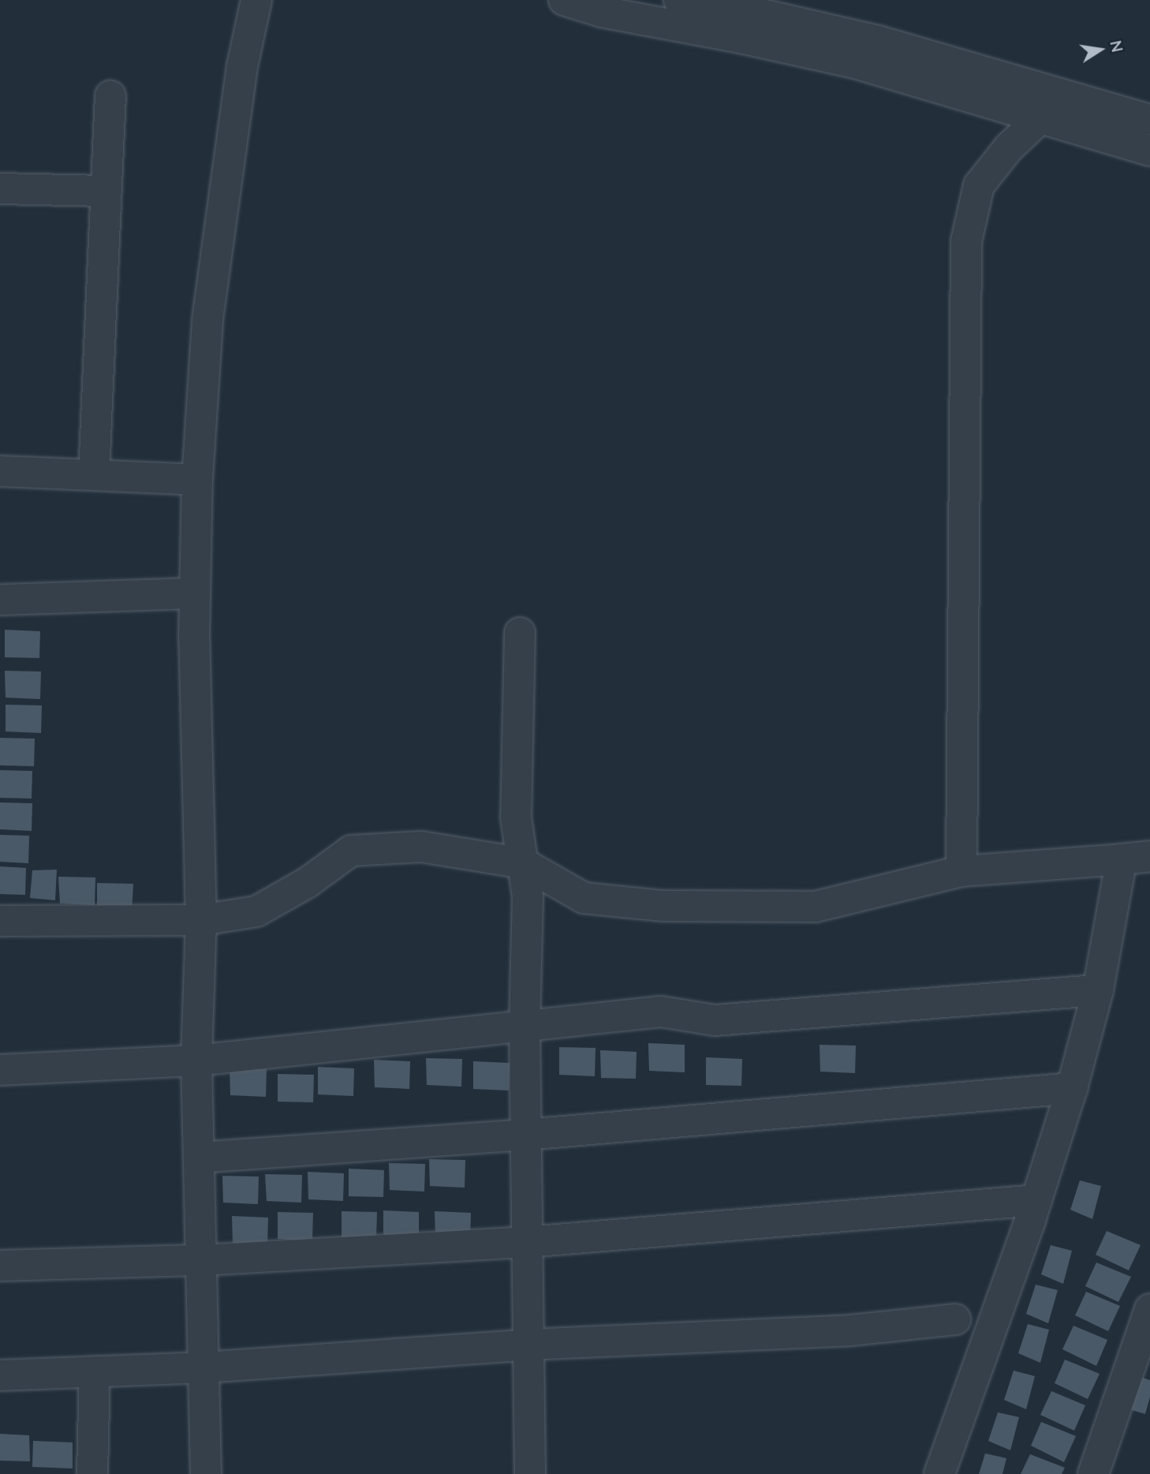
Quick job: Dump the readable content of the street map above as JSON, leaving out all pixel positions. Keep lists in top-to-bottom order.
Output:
{
  "north": "right"
}
